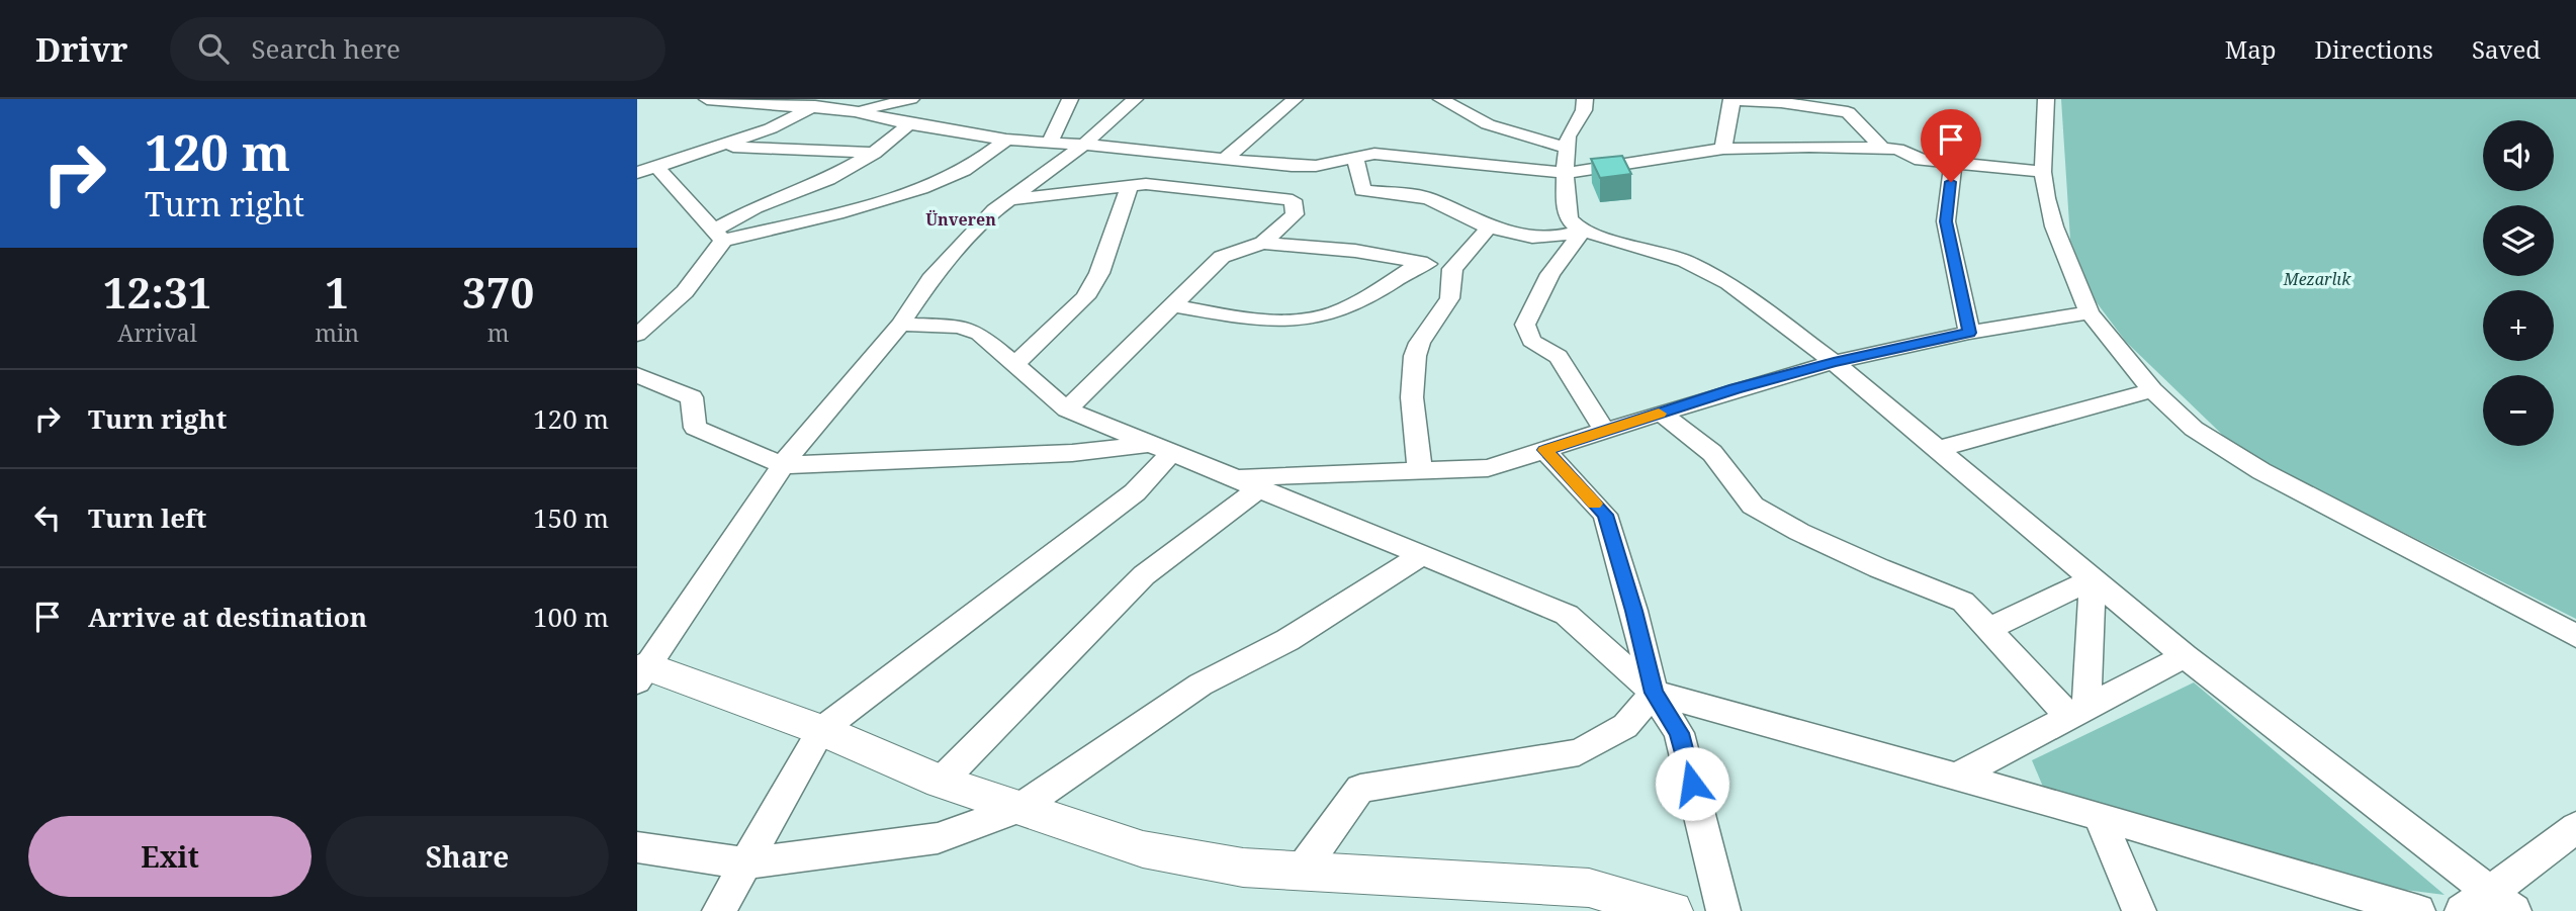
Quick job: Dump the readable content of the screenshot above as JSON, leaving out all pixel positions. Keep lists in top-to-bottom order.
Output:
{
  "districts": ["Ünveren"],
  "parks": ["Mezarlık"],
  "page": {
    "header": "Drivr",
    "search": "Search here",
    "nav": ["Map", "Directions", "Saved"],
    "turn": ["120 m", "Turn right"],
    "map_buttons": ["+", "−"],
    "eta": [
      "12:31",
      "Arrival",
      "1",
      "min",
      "370",
      "m"
    ],
    "list": [
      {
        "name": "Turn right",
        "value": "120 m"
      },
      {
        "name": "Turn left",
        "value": "150 m"
      },
      {
        "name": "Arrive at destination",
        "value": "100 m"
      }
    ],
    "buttons": ["Exit", "Share"]
  }
}
